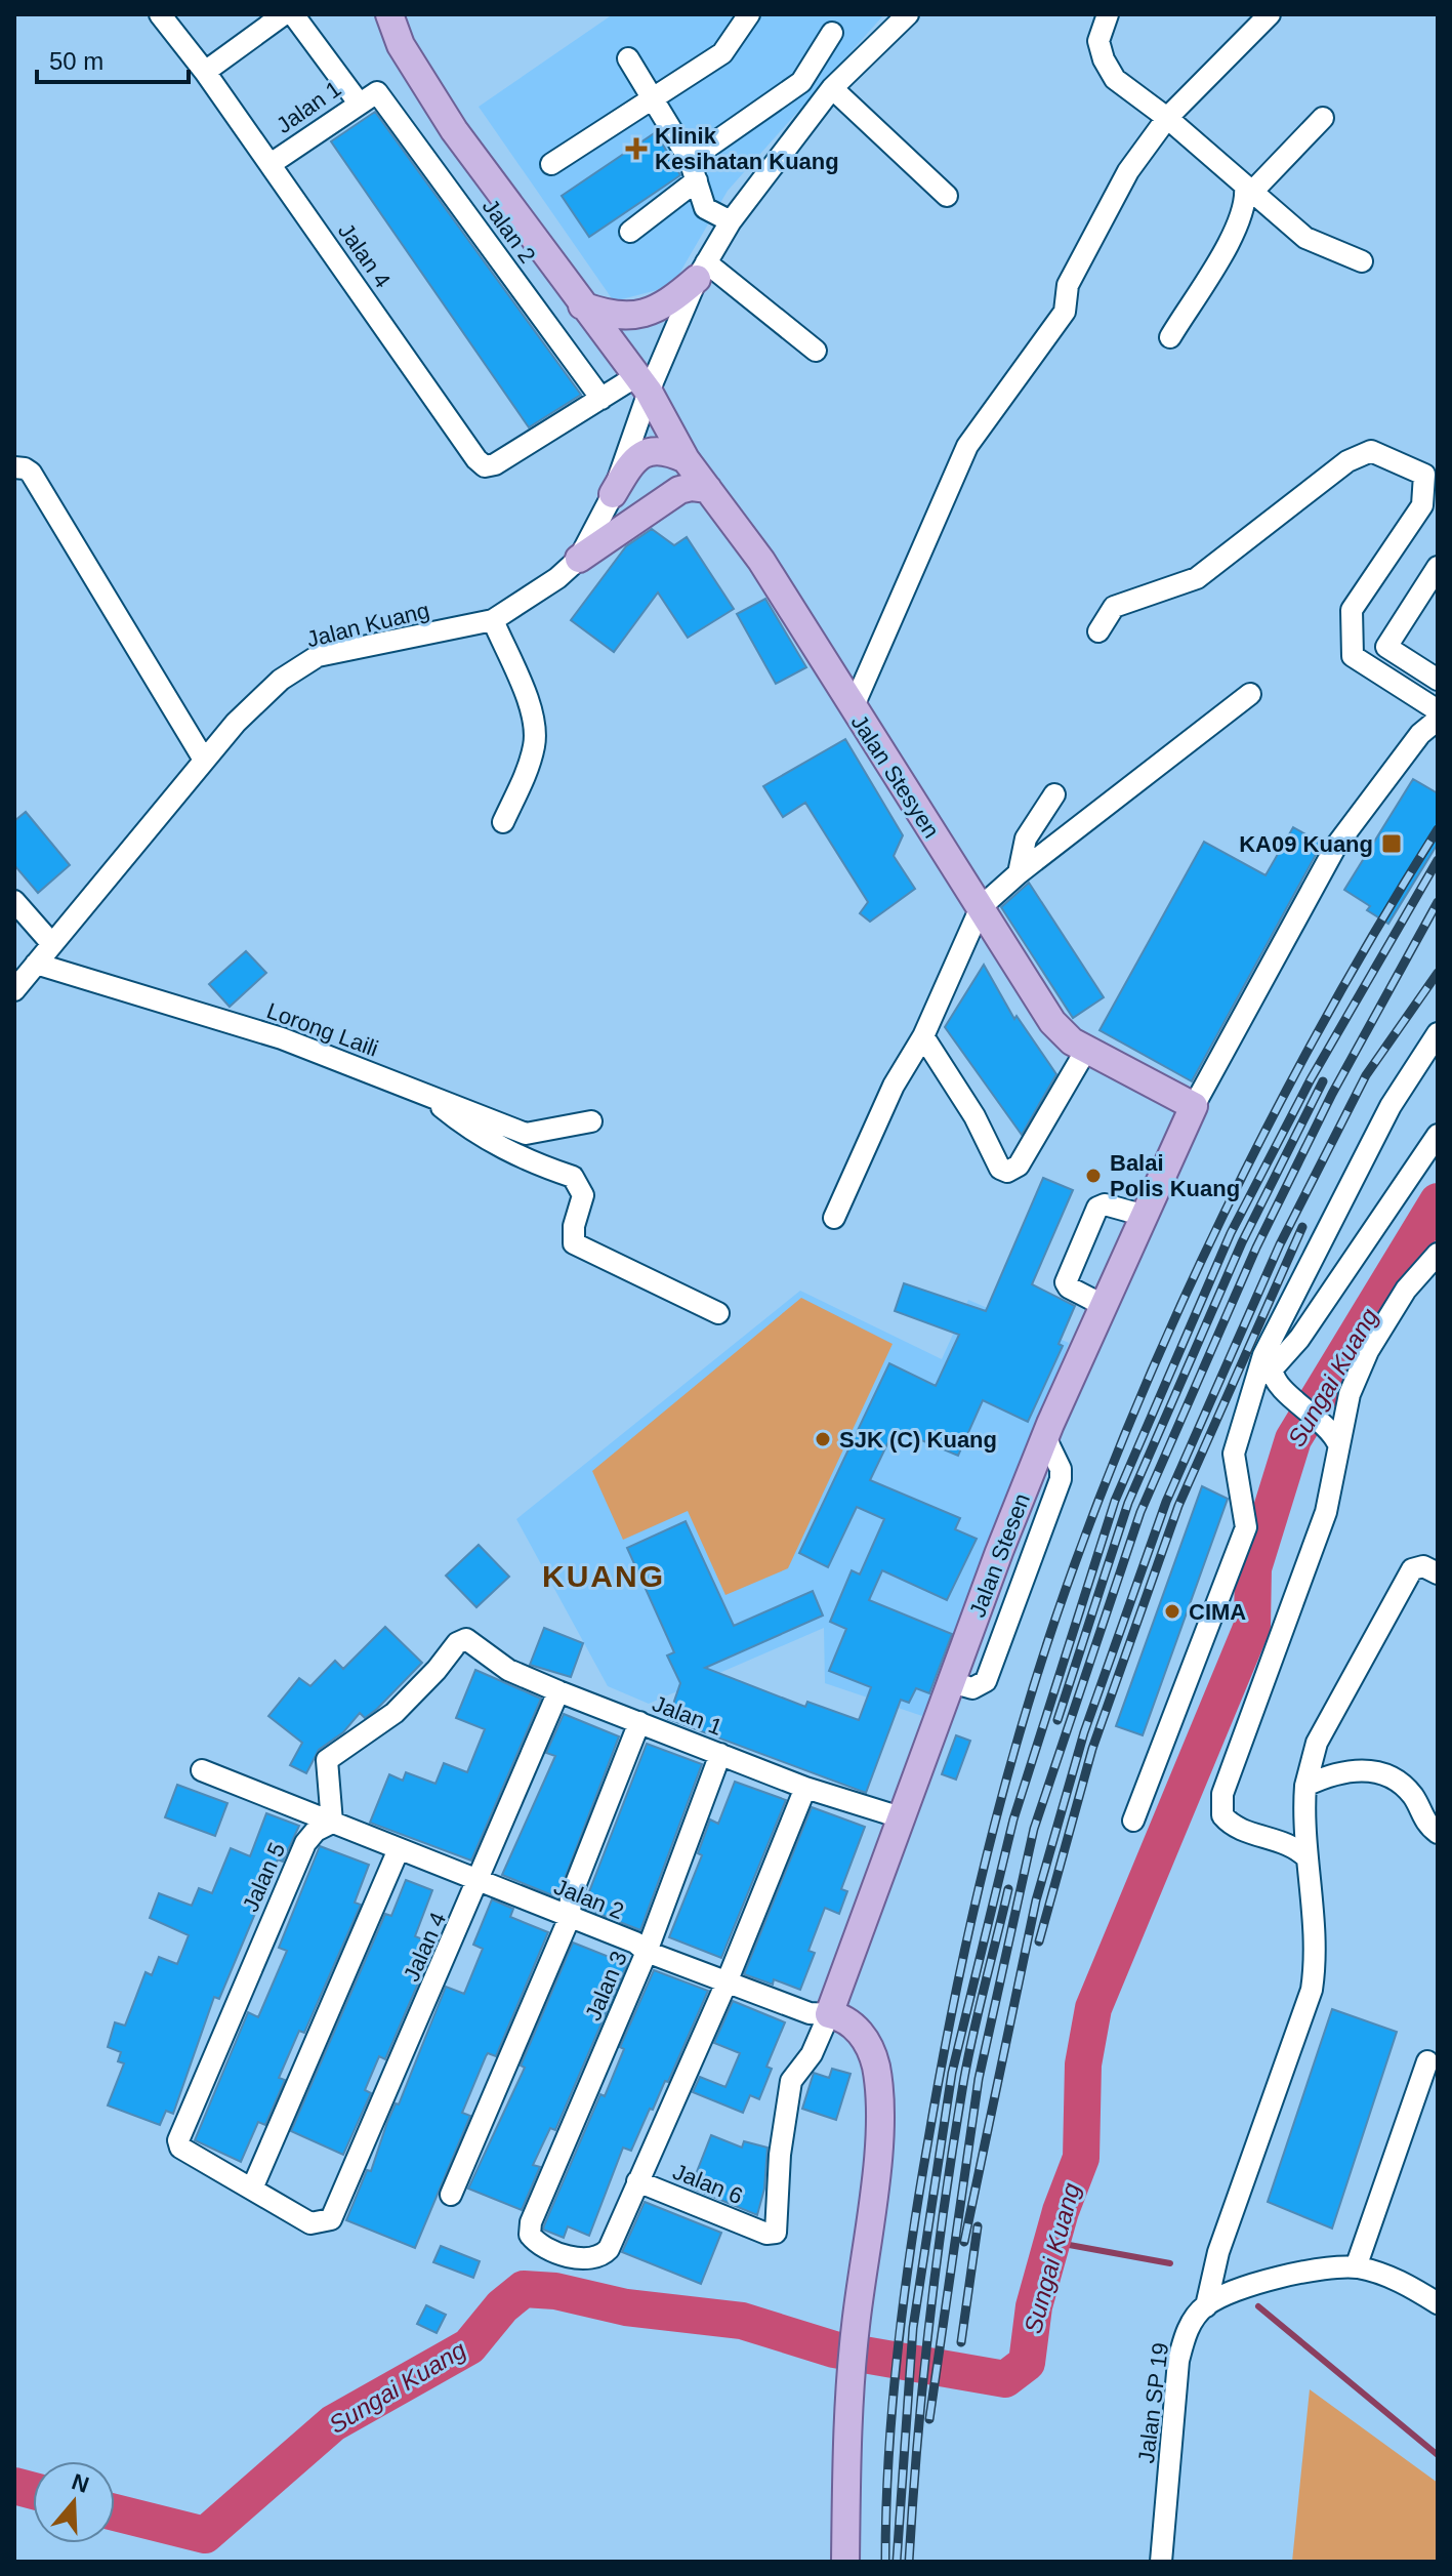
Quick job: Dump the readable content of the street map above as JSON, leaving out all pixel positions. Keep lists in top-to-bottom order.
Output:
{
  "streets": {
    "main road": ["Jalan Stesyen", "Jalan Stesen"],
    "street": [
      "Jalan 1",
      "Jalan 2",
      "Jalan 4",
      "Jalan Kuang",
      "Lorong Laili",
      "Jalan 5",
      "Jalan 3",
      "Jalan 6",
      "Jalan SP 19"
    ]
  },
  "crossings": [
    ["Jalan 1", "Jalan 2"],
    ["Jalan 1", "Jalan 4"],
    ["Jalan 1", "Jalan Stesen"],
    ["Jalan 1", "Jalan 5"],
    ["Jalan 1", "Jalan 3"],
    ["Jalan 2", "Jalan 4"],
    ["Jalan 2", "Jalan Stesen"],
    ["Jalan 2", "Jalan 5"],
    ["Jalan 2", "Jalan 3"],
    ["Jalan 2", "Jalan 6"],
    ["Jalan 4", "Jalan 5"],
    ["Jalan Kuang", "Jalan Stesyen"],
    ["Jalan Kuang", "Lorong Laili"],
    ["Jalan Stesyen", "Jalan Stesen"],
    ["Jalan Stesen", "Jalan 6"],
    ["Jalan 3", "Jalan 6"]
  ],
  "districts": ["KUANG"],
  "water": ["Sungai Kuang"],
  "places": {
    "health": ["Klinik Kesihatan Kuang"],
    "transit": ["KA09 Kuang"],
    "other": ["Balai Polis Kuang", "SJK (C) Kuang", "CIMA"]
  },
  "scale_bar": "50 m",
  "north": "top"
}
